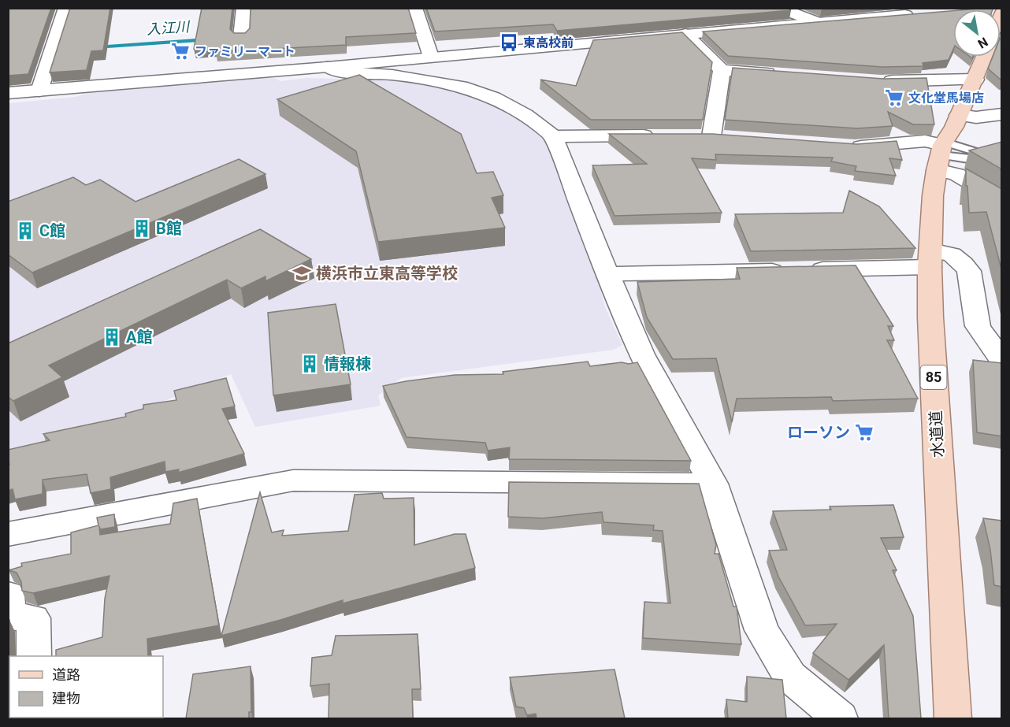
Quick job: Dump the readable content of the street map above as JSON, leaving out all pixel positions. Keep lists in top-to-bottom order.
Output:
{
  "streets": {
    "main road": ["85", "水道道"]
  },
  "water": ["入江川"],
  "places": {
    "bus stop": ["東高校前"],
    "supermarket": ["ファミリーマート", "文化堂馬場店", "ローソン"],
    "building": [
      "B館",
      "C館",
      "A館",
      "情報棟"
    ],
    "school or university": ["横浜市立東高等学校"]
  },
  "legend": ["道路", "建物"],
  "north": "bottom right"
}
